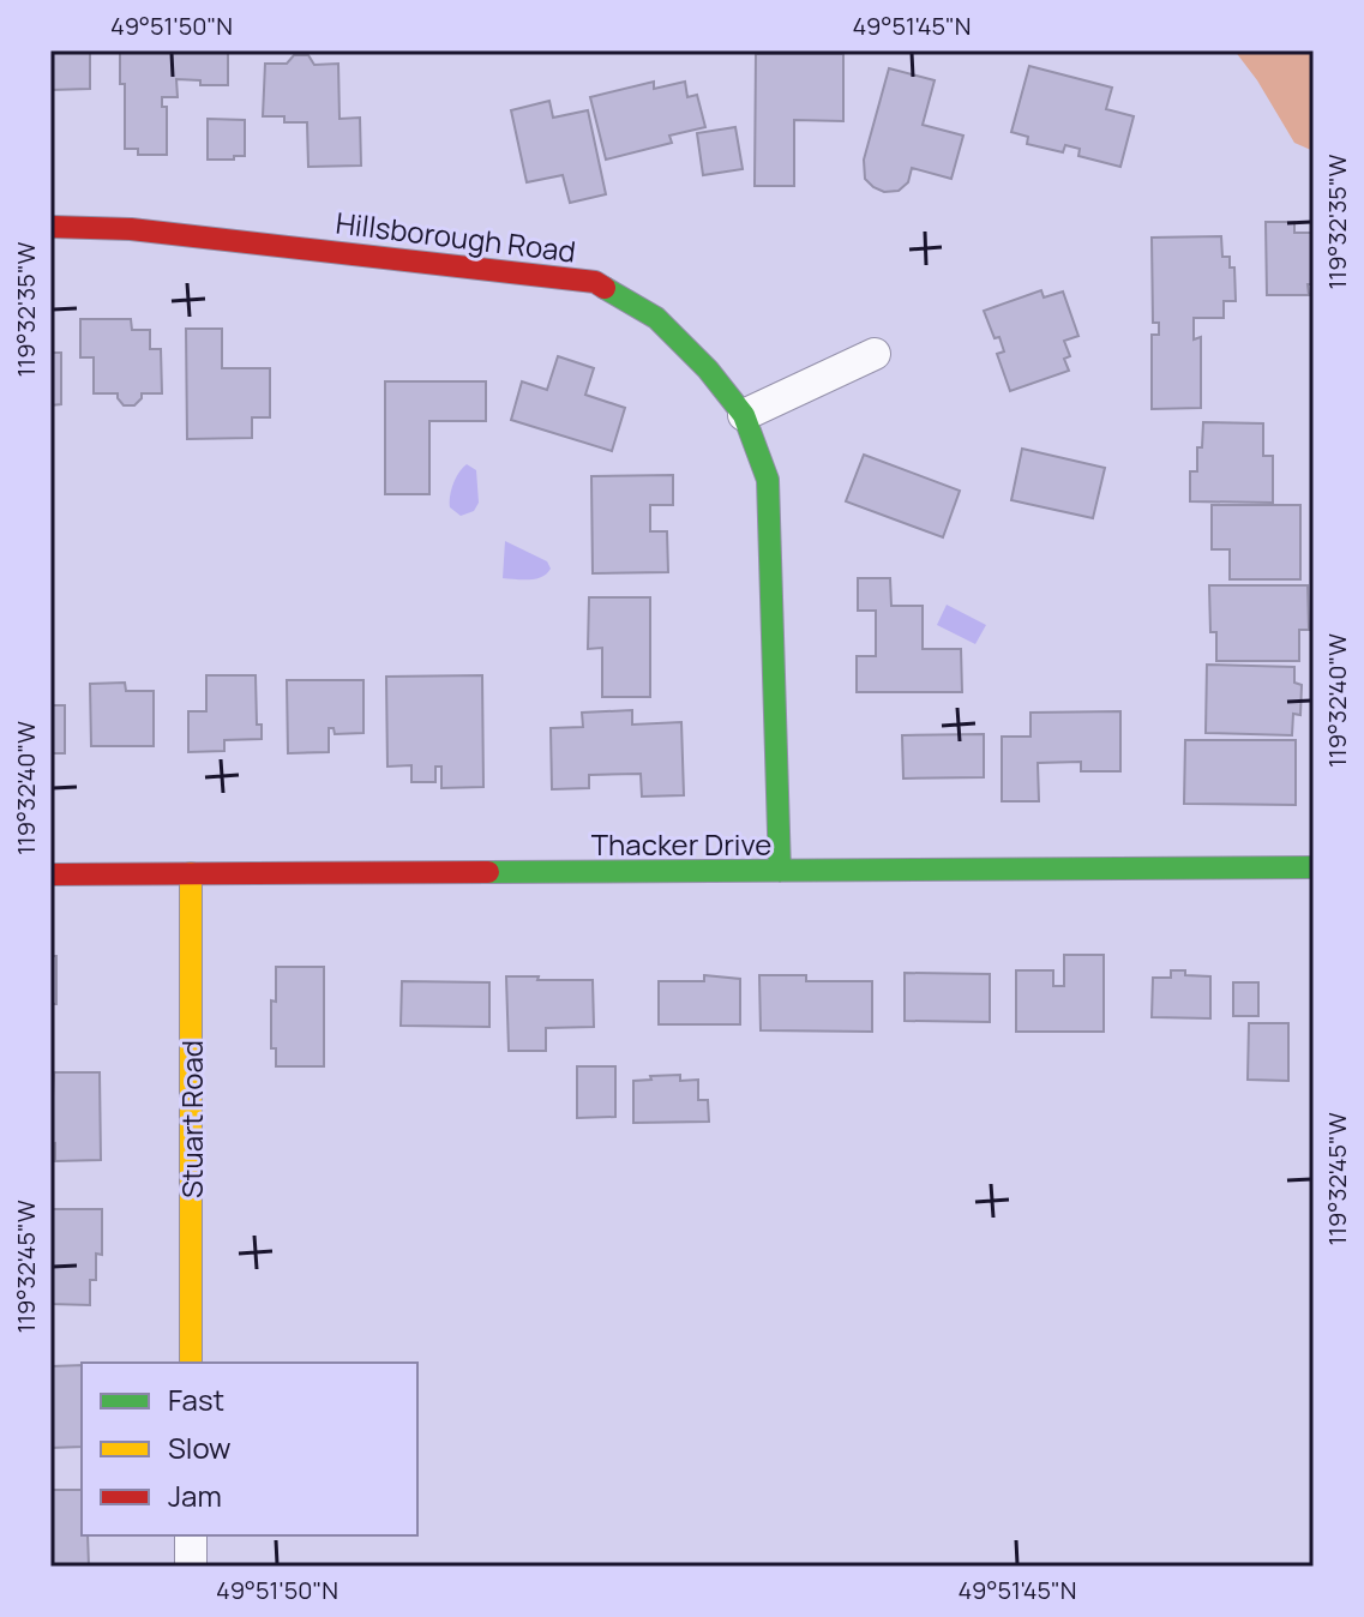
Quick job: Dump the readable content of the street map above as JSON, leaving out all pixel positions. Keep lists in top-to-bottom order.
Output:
{
  "streets": {
    "street": ["Hillsborough Road", "Thacker Drive", "Stuart Road"]
  },
  "crossings": [
    ["Hillsborough Road", "Thacker Drive"],
    ["Thacker Drive", "Stuart Road"]
  ],
  "legend": ["Fast", "Slow", "Jam"],
  "coordinates": [
    "49°51'50\"N",
    "49°51'45\"N",
    "119°32'35\"W",
    "119°32'40\"W",
    "119°32'45\"W"
  ]
}
